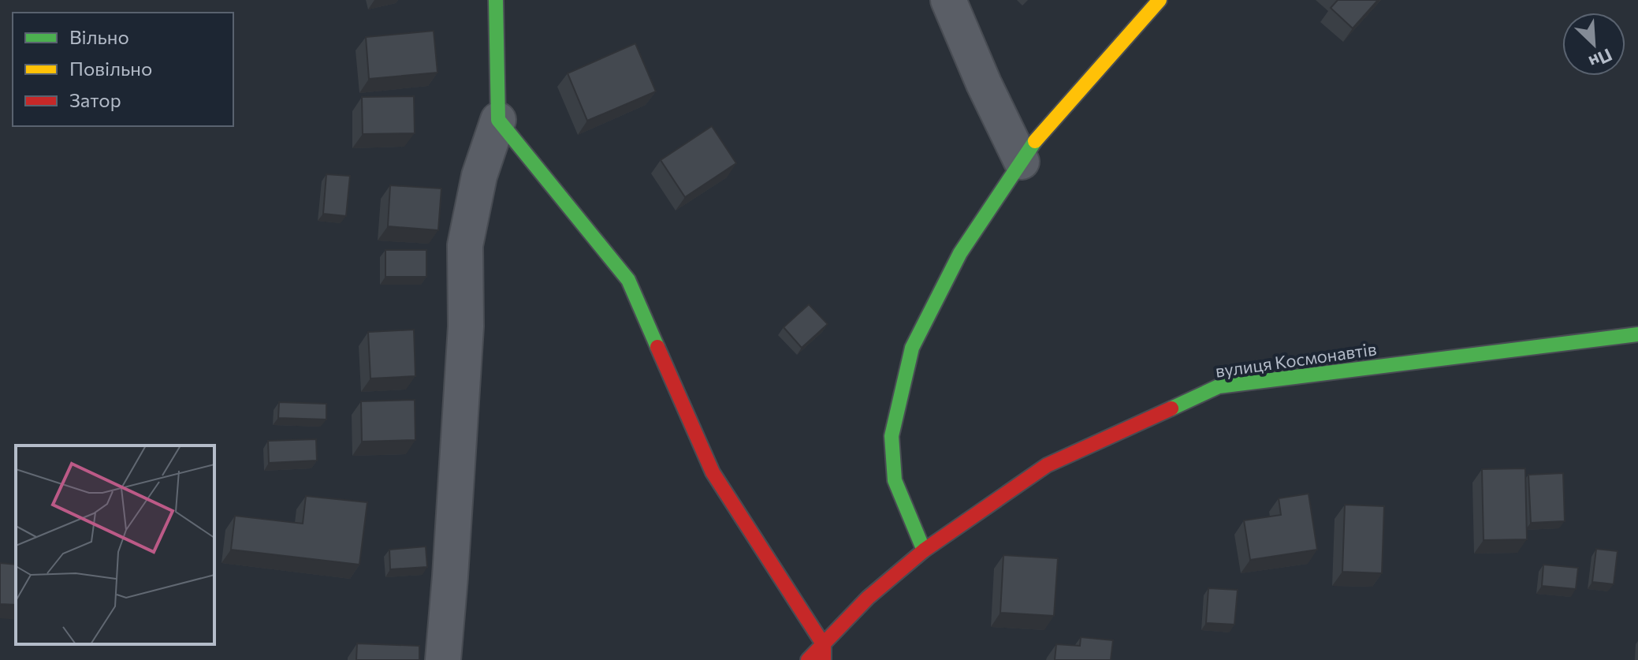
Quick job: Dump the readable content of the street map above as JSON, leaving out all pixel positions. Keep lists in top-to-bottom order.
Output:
{
  "streets": {
    "street": ["вулиця Космонавтів"]
  },
  "legend": ["Вільно", "Повільно", "Затор"],
  "north": "bottom right"
}
